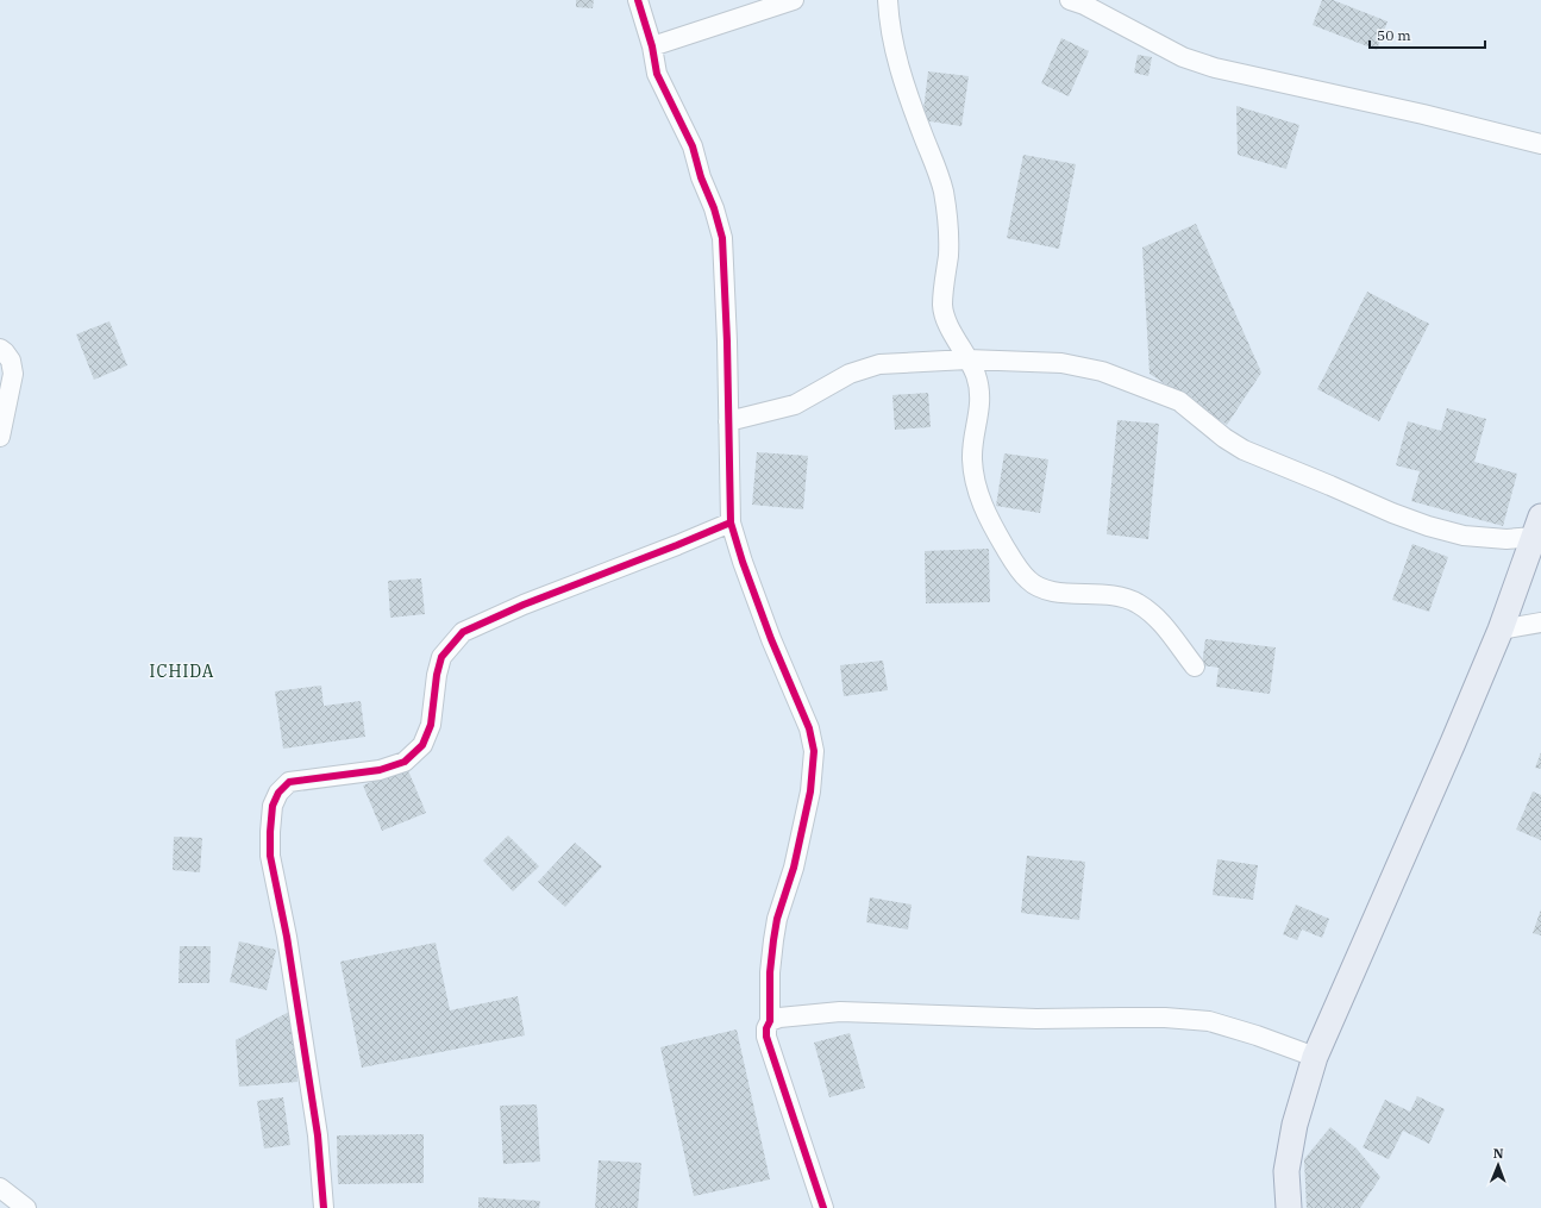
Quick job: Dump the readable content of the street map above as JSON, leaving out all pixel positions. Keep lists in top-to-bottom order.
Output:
{
  "districts": ["ICHIDA"],
  "scale_bar": "50 m",
  "north": "top"
}
